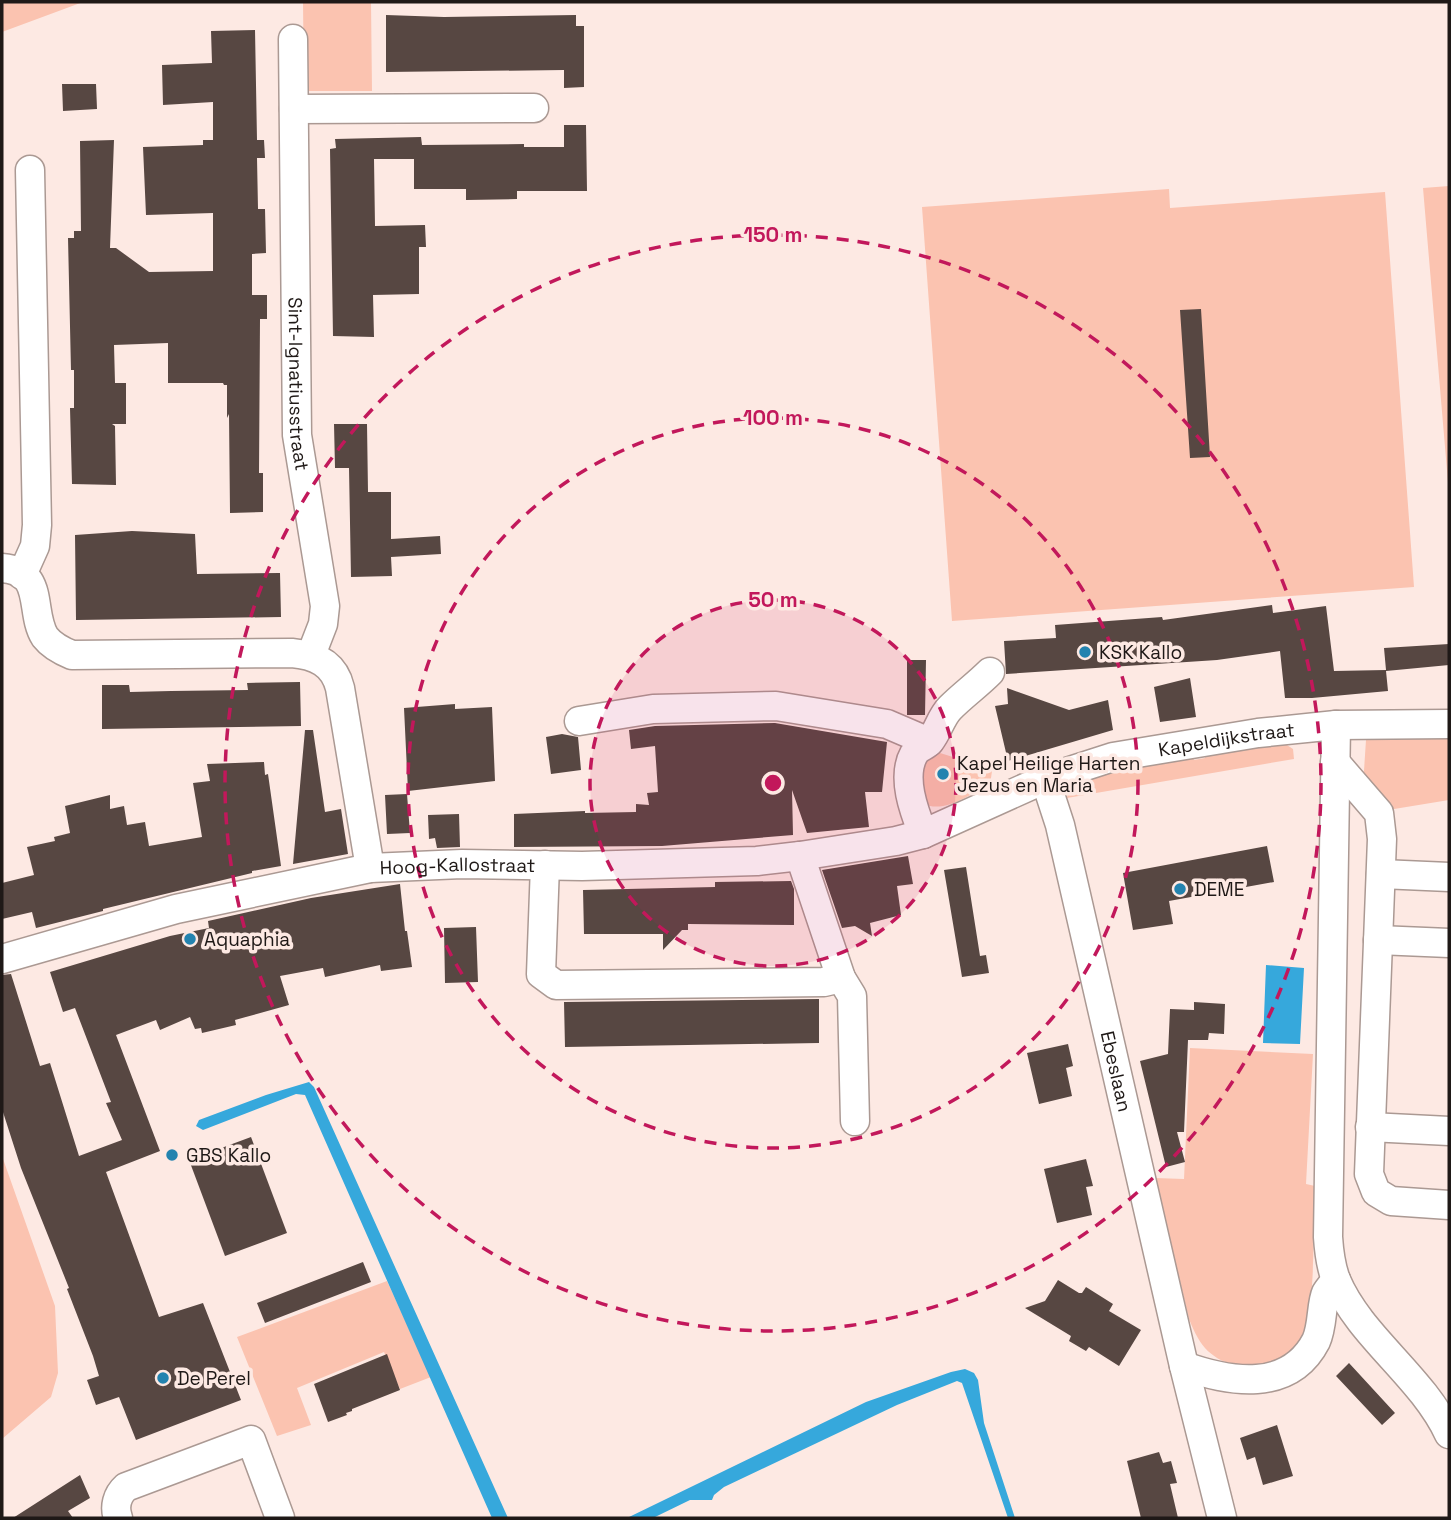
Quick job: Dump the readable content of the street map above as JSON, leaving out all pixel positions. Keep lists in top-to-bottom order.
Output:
{
  "streets": {
    "street": [
      "Sint-Ignatiusstraat",
      "Kapeldijkstraat",
      "Hoog-Kallostraat",
      "Ebeslaan"
    ]
  },
  "crossings": [
    ["Kapeldijkstraat", "Hoog-Kallostraat"],
    ["Kapeldijkstraat", "Ebeslaan"]
  ],
  "places": [
    "KSK Kallo",
    "Kapel Heilige Harten Jezus en Maria",
    "DEME",
    "Aquaphia",
    "GBS Kallo",
    "De Perel"
  ],
  "rings": ["150 m", "100 m", "50 m"]
}
